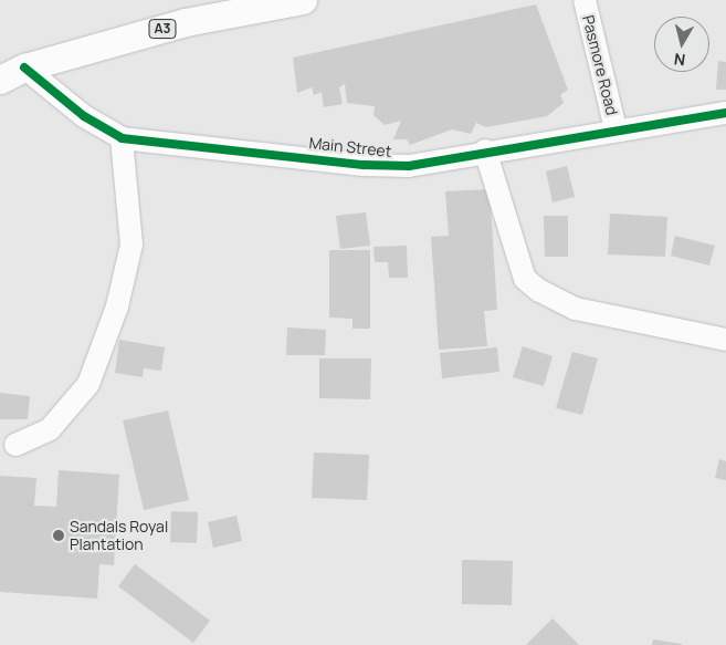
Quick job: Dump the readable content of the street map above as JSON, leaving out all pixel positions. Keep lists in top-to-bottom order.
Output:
{
  "streets": {
    "main road": ["A3"],
    "street": ["Pasmore Road", "Main Street"]
  },
  "crossings": [
    ["A3", "Main Street"],
    ["Pasmore Road", "Main Street"]
  ],
  "places": ["Sandals Royal Plantation"],
  "north": "bottom"
}
